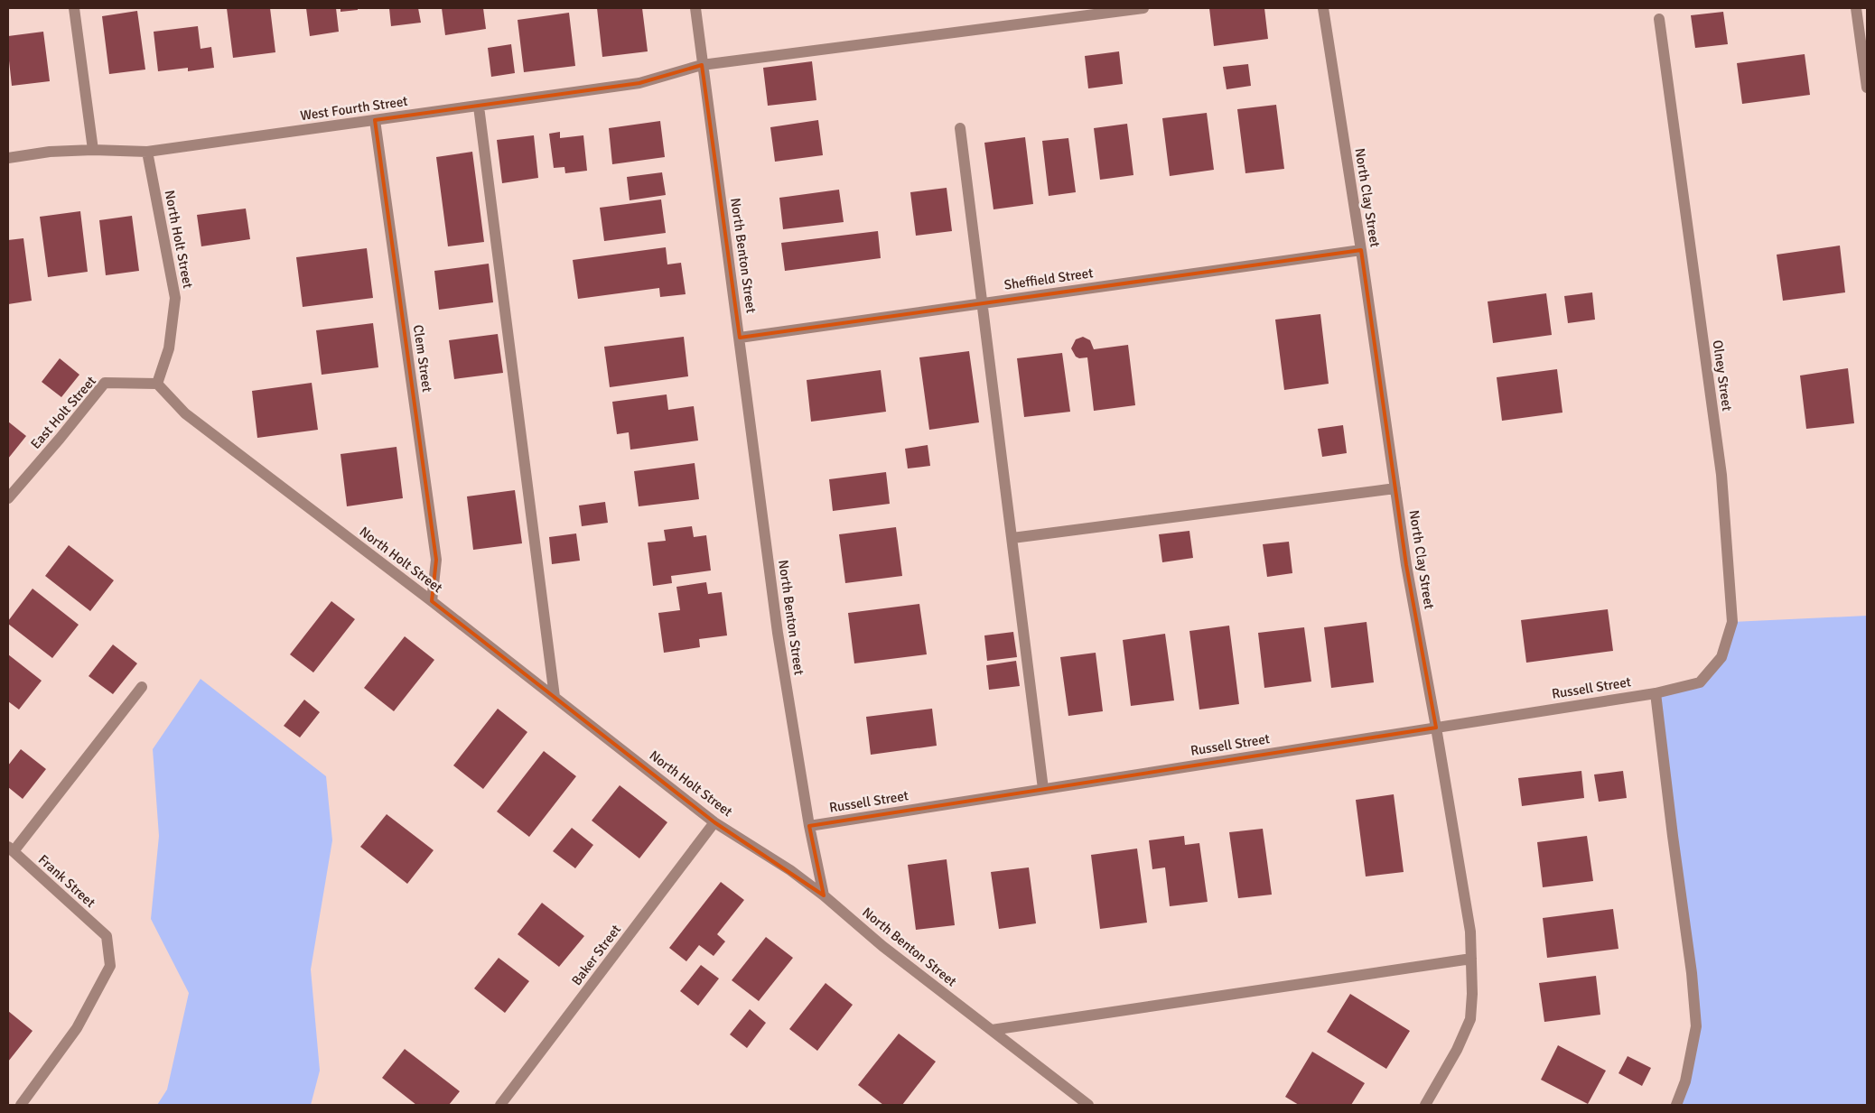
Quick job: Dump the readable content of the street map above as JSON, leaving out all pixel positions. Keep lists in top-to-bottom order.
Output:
{
  "streets": {
    "street": [
      "West Fourth Street",
      "North Clay Street",
      "North Holt Street",
      "North Benton Street",
      "Sheffield Street",
      "Clem Street",
      "Olney Street",
      "East Holt Street",
      "Russell Street",
      "Frank Street",
      "Baker Street"
    ]
  },
  "crossings": [
    ["West Fourth Street", "North Holt Street"],
    ["West Fourth Street", "North Benton Street"],
    ["West Fourth Street", "Clem Street"],
    ["North Clay Street", "Sheffield Street"],
    ["North Clay Street", "Russell Street"],
    ["North Holt Street", "North Benton Street"],
    ["North Holt Street", "Clem Street"],
    ["North Holt Street", "East Holt Street"],
    ["North Holt Street", "Baker Street"],
    ["North Benton Street", "Sheffield Street"],
    ["North Benton Street", "Russell Street"],
    ["Olney Street", "Russell Street"]
  ]
}
